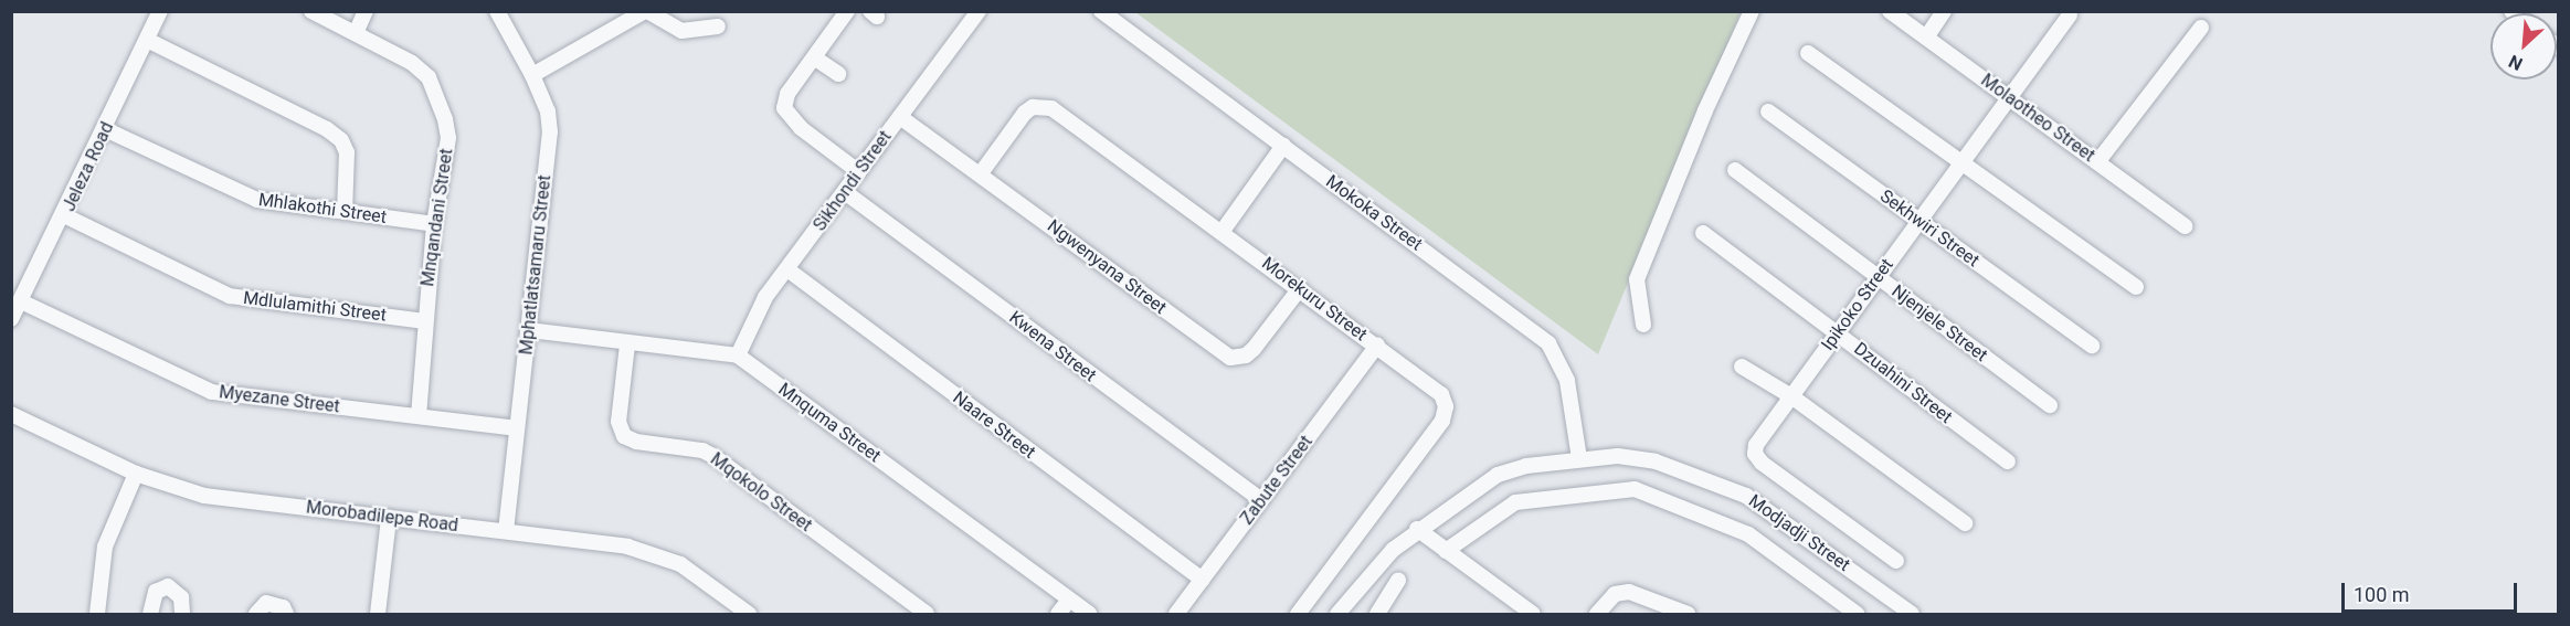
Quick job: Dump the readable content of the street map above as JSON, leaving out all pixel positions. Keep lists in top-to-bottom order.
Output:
{
  "streets": {
    "street": [
      "Molaotheo Street",
      "Jeleza Road",
      "Sikhondi Street",
      "Mhlakothi Street",
      "Mokoka Street",
      "Mnqandani Street",
      "Sekhwiri Street",
      "Mphatlatsamaru Street",
      "Ngwenyana Street",
      "Morekuru Street",
      "Ipikoko Street",
      "Mdlulamithi Street",
      "Njenjele Street",
      "Kwena Street",
      "Dzuahini Street",
      "Myezane Street",
      "Mnquma Street",
      "Naare Street",
      "Zabute Street",
      "Mqokolo Street",
      "Morobadilepe Road",
      "Modjadji Street"
    ]
  },
  "crossings": [
    ["Molaotheo Street", "Ipikoko Street"],
    ["Jeleza Road", "Mhlakothi Street"],
    ["Jeleza Road", "Mdlulamithi Street"],
    ["Jeleza Road", "Myezane Street"],
    ["Sikhondi Street", "Ngwenyana Street"],
    ["Sikhondi Street", "Kwena Street"],
    ["Sikhondi Street", "Mnquma Street"],
    ["Sikhondi Street", "Naare Street"],
    ["Mhlakothi Street", "Mnqandani Street"],
    ["Mokoka Street", "Modjadji Street"],
    ["Mnqandani Street", "Mdlulamithi Street"],
    ["Mnqandani Street", "Myezane Street"],
    ["Sekhwiri Street", "Ipikoko Street"],
    ["Mphatlatsamaru Street", "Myezane Street"],
    ["Mphatlatsamaru Street", "Morobadilepe Road"],
    ["Ngwenyana Street", "Morekuru Street"],
    ["Morekuru Street", "Zabute Street"],
    ["Ipikoko Street", "Njenjele Street"],
    ["Ipikoko Street", "Dzuahini Street"],
    ["Kwena Street", "Zabute Street"],
    ["Naare Street", "Zabute Street"]
  ],
  "scale_bar": "100 m",
  "north": "bottom left"
}
